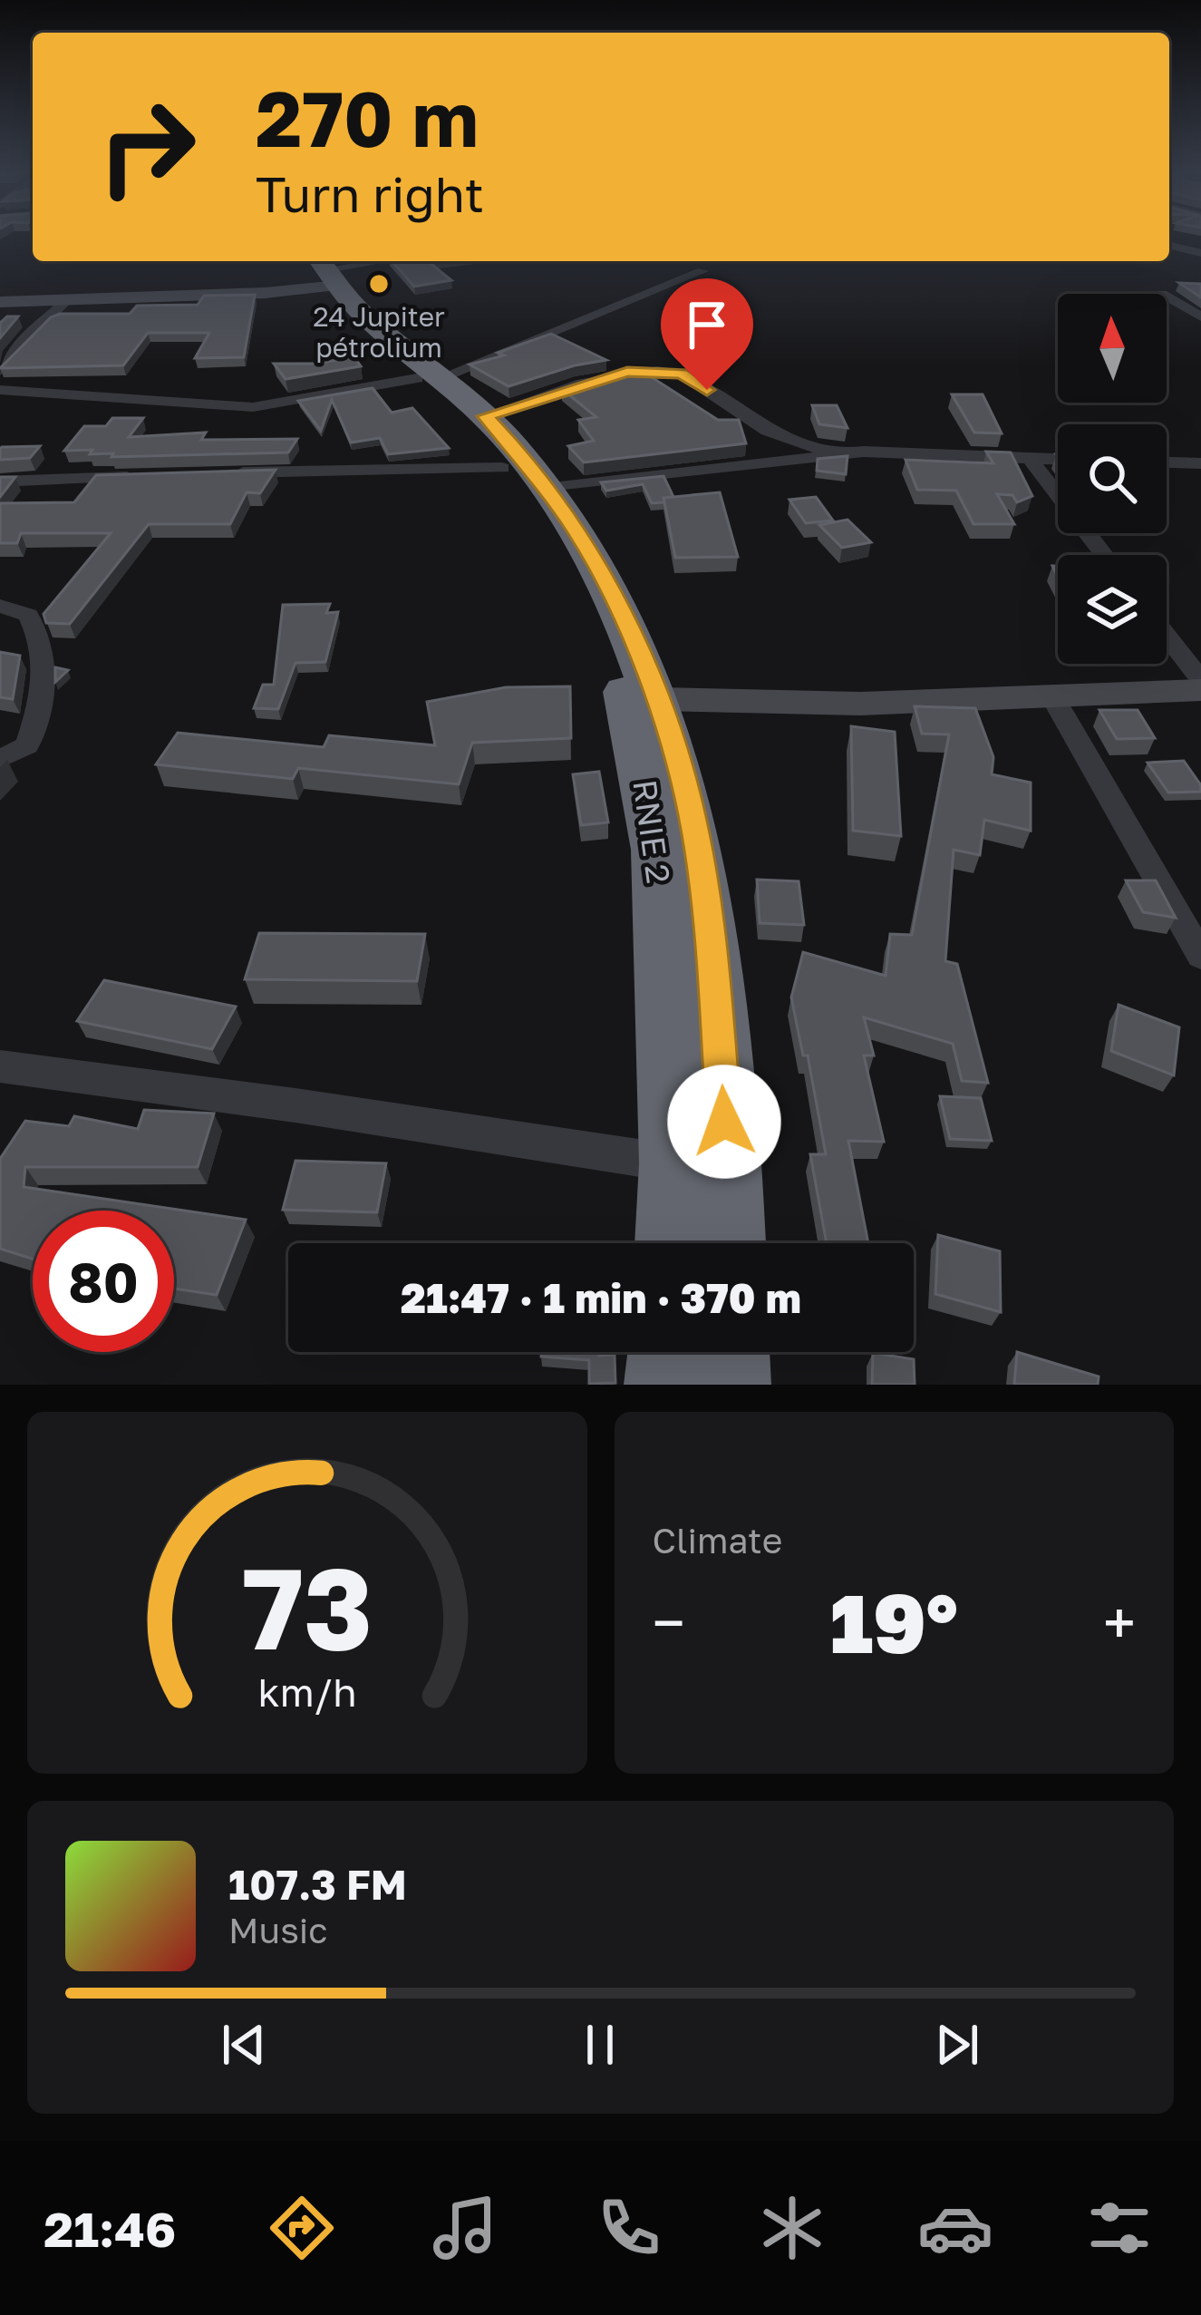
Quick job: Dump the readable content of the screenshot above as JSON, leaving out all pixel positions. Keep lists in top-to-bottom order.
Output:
{
  "streets": {
    "highway": ["RNIE 2"]
  },
  "places": ["24 Jupiter pétrolium"],
  "north": "top",
  "page": {
    "turn": ["270 m", "Turn right"],
    "limit": "80",
    "trip": "21:47 · 1 min · 370 m",
    "tile": "Climate",
    "heat": ["−", "19°", "+"],
    "song": ["107.3 FM", "Music"],
    "tabs": "21:46",
    "gauge": ["73", "km/h"]
  }
}
